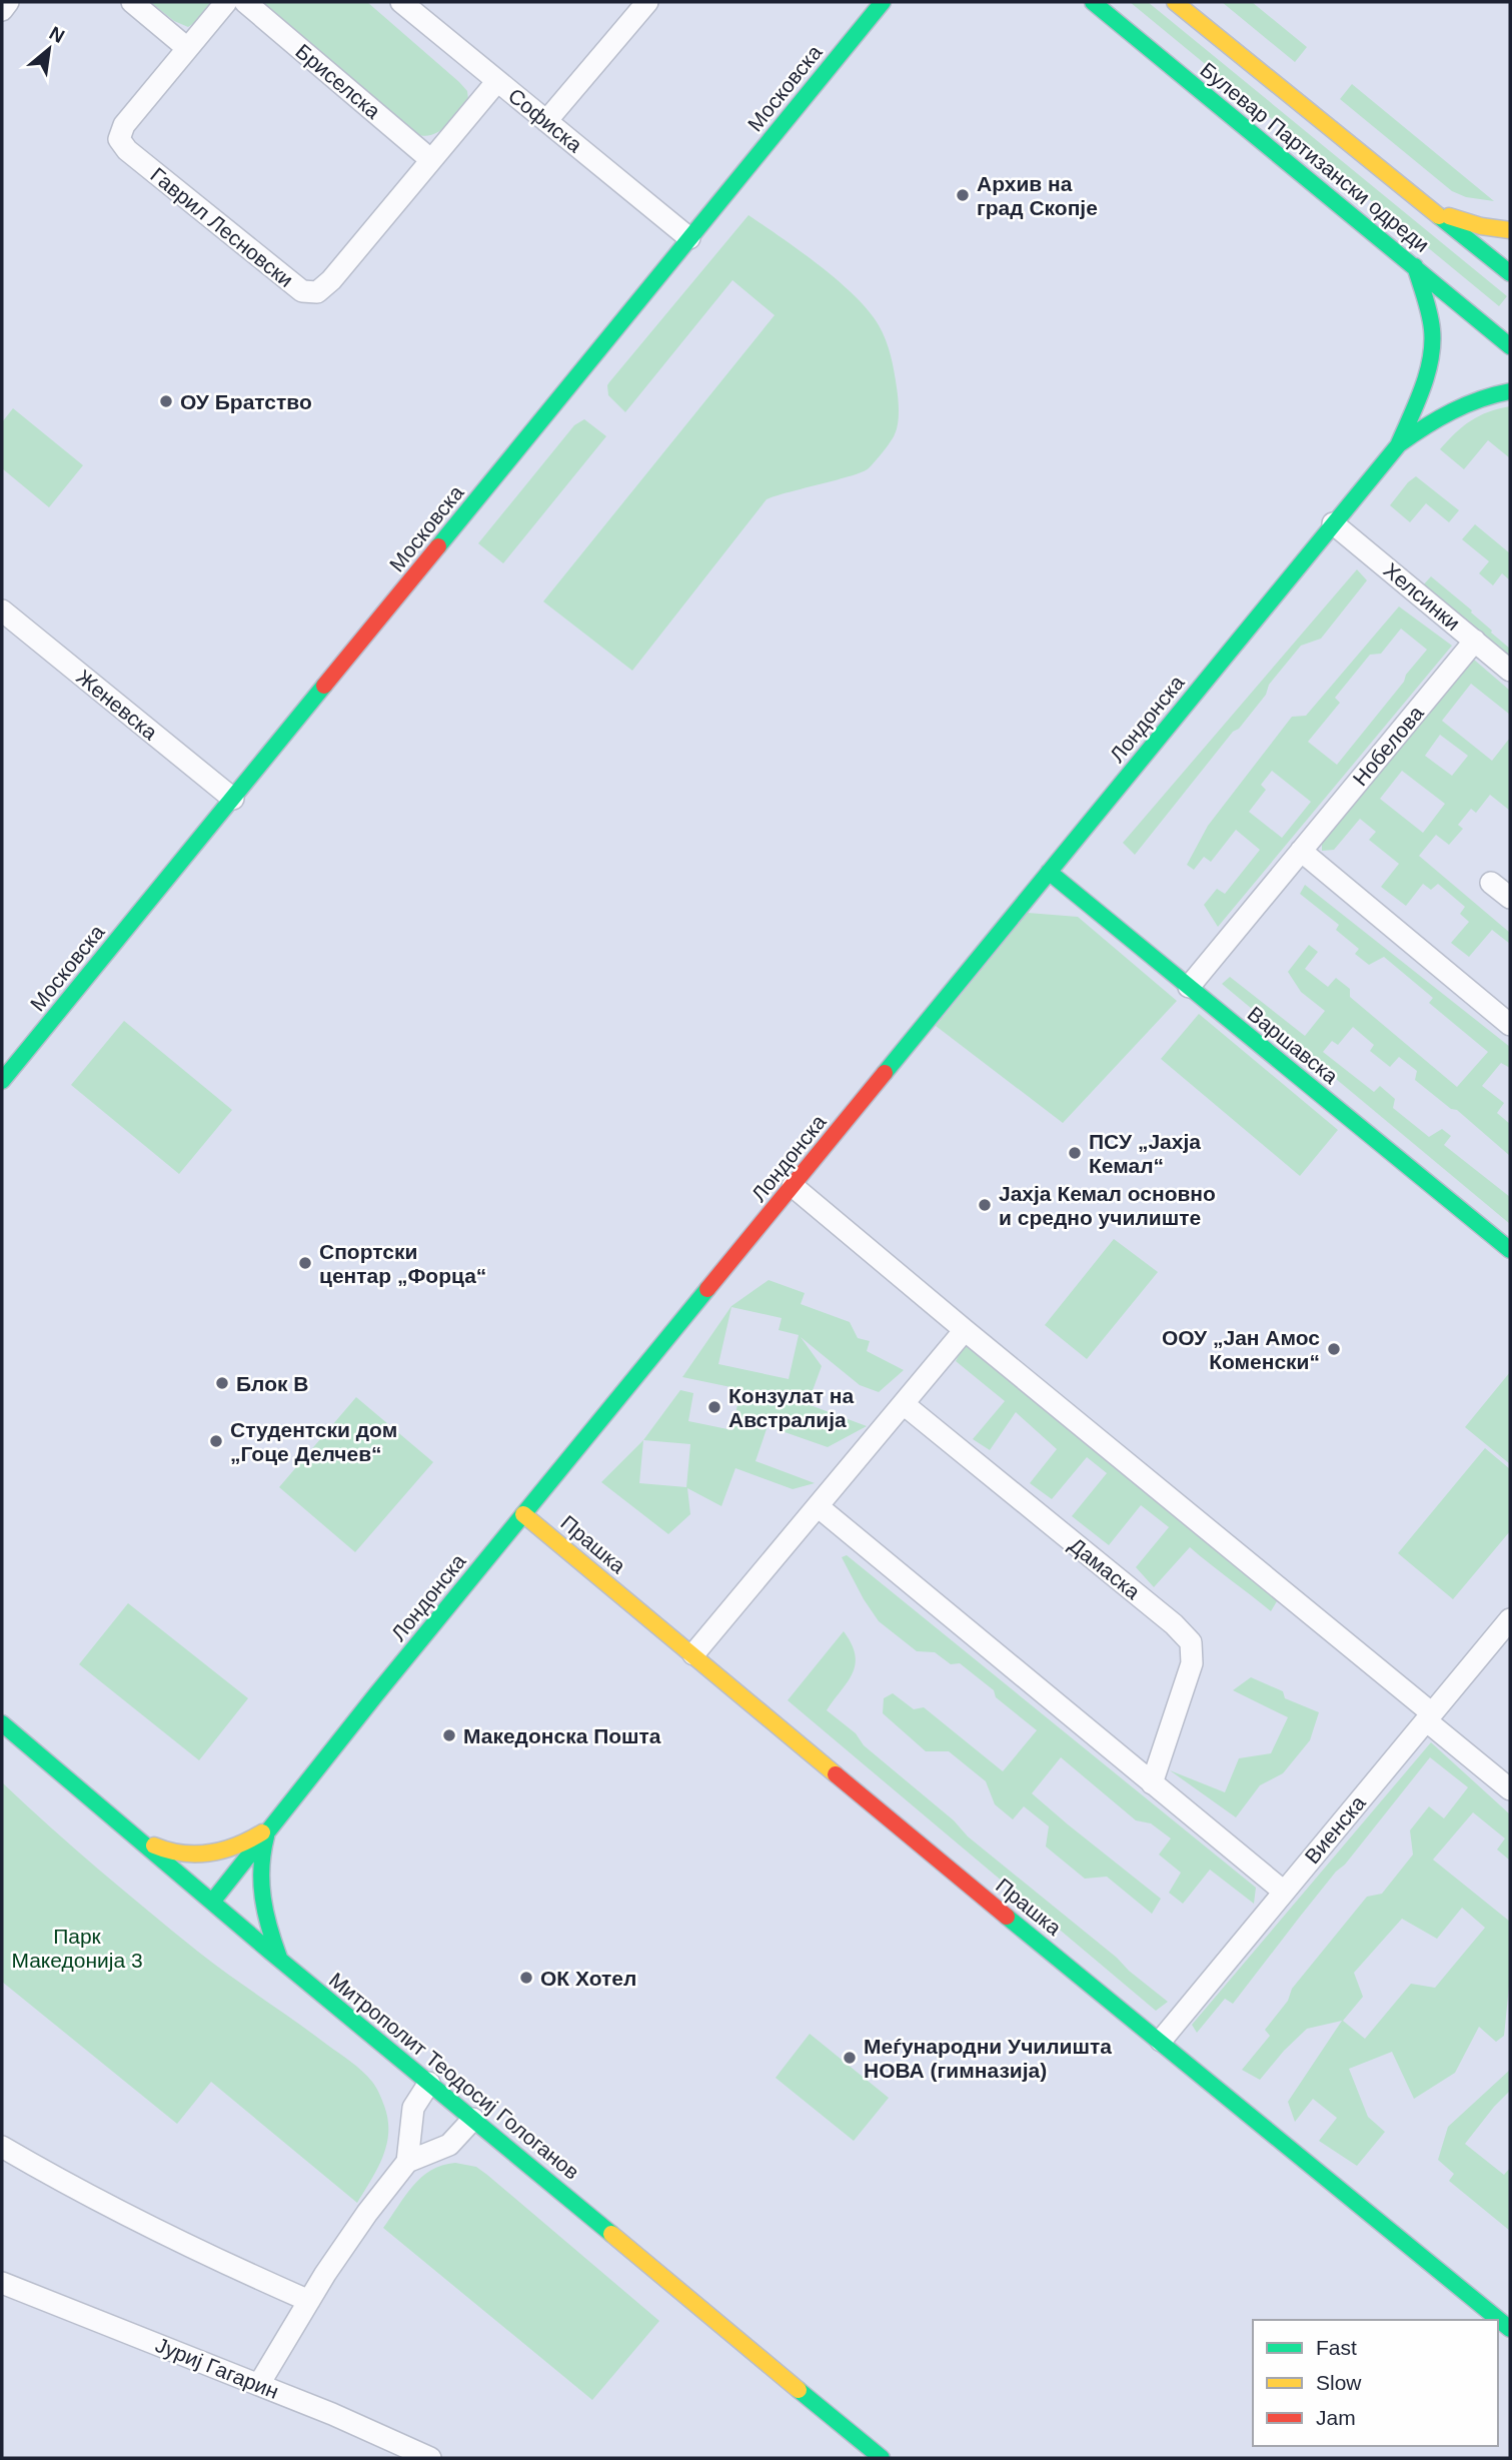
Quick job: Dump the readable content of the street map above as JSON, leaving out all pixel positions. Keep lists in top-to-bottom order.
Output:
{
  "streets": {
    "street": [
      "Бриселска",
      "Московска",
      "Софиска",
      "Булевар Партизански одреди",
      "Гаврил Лесновски",
      "Хелсинки",
      "Женевска",
      "Лондонска",
      "Нобелова",
      "Варшавска",
      "Прашка",
      "Дамаска",
      "Виенска",
      "Митрополит Теодосиј Гологанов",
      "Јуриј Гагарин"
    ]
  },
  "crossings": [
    ["Бриселска", "Гаврил Лесновски"],
    ["Московска", "Софиска"],
    ["Московска", "Женевска"],
    ["Софиска", "Гаврил Лесновски"],
    ["Булевар Партизански одреди", "Лондонска"],
    ["Хелсинки", "Лондонска"],
    ["Хелсинки", "Нобелова"],
    ["Лондонска", "Варшавска"],
    ["Лондонска", "Прашка"],
    ["Лондонска", "Митрополит Теодосиј Гологанов"],
    ["Нобелова", "Варшавска"],
    ["Прашка", "Виенска"]
  ],
  "parks": ["Парк Македонија 3"],
  "places": [
    "Архив на град Скопје",
    "ОУ Братство",
    "ПСУ „Јахја Кемал“",
    "Јахја Кемал основно и средно училиште",
    "Спортски центар „Форца“",
    "ООУ „Јан Амос Коменски“",
    "Блок В",
    "Конзулат на Австралија",
    "Студентски дом „Гоце Делчев“",
    "Македонска Пошта",
    "ОК Хотел",
    "Меѓународни Училишта НОВА (гимназија)"
  ],
  "legend": ["Fast", "Slow", "Jam"],
  "north": "top right"
}
